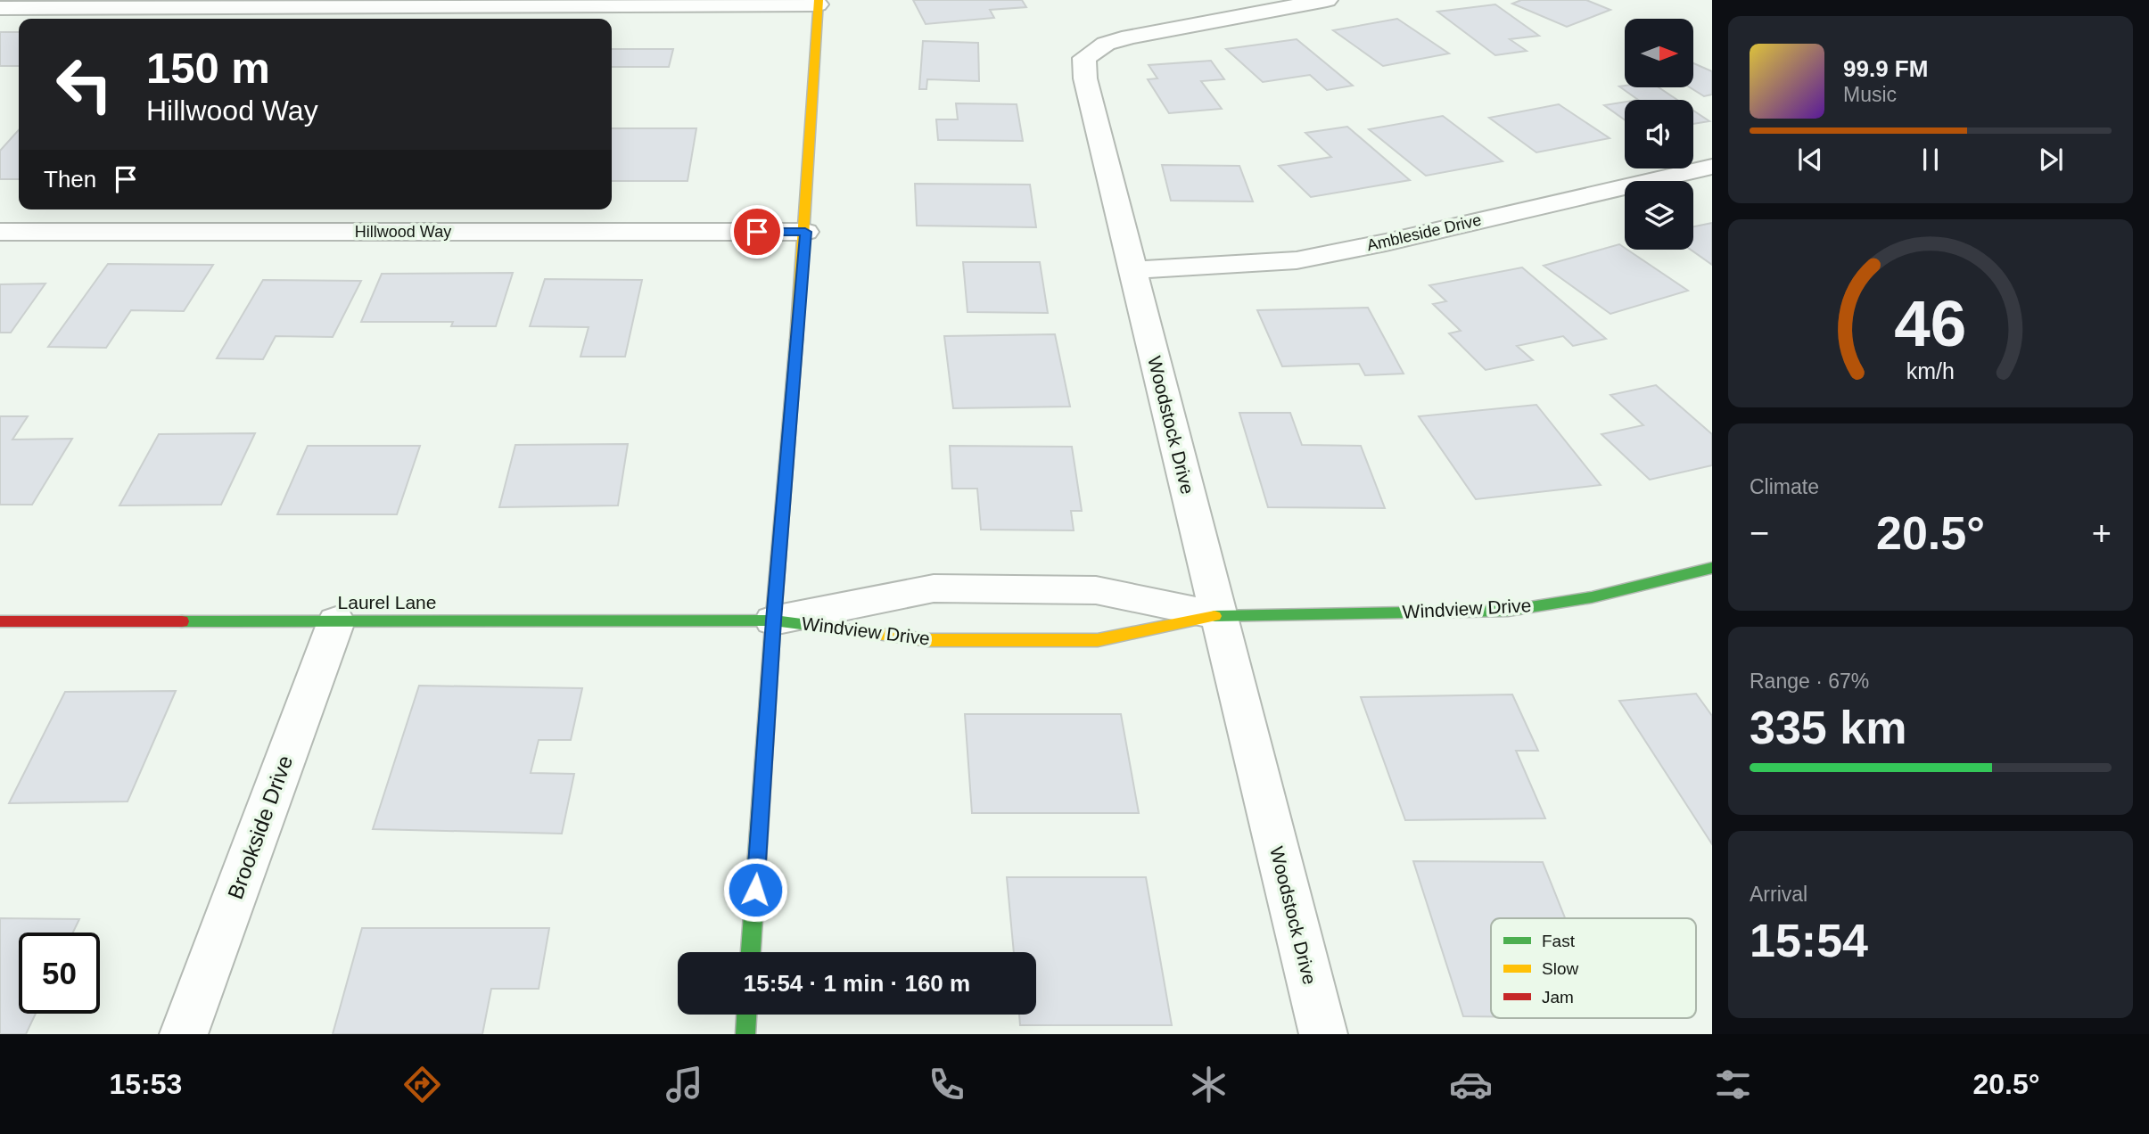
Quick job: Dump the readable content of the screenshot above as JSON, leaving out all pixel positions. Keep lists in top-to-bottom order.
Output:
{
  "streets": {
    "main road": ["Laurel Lane", "Windview Drive"],
    "street": [
      "Hillwood Way",
      "Ambleside Drive",
      "Woodstock Drive",
      "Brookside Drive"
    ]
  },
  "crossings": [
    ["Ambleside Drive", "Woodstock Drive"],
    ["Woodstock Drive", "Windview Drive"],
    ["Laurel Lane", "Windview Drive"],
    ["Laurel Lane", "Brookside Drive"]
  ],
  "legend": ["Fast", "Slow", "Jam"],
  "north": "right",
  "page": {
    "turn": ["150 m", "Hillwood Way"],
    "song": ["99.9 FM", "Music"],
    "then": "Then",
    "tile": [
      "Climate",
      ["Range · 67%", "335 km"],
      ["Arrival", "15:54"]
    ],
    "heat": ["−", "20.5°", "+"],
    "limit": "50",
    "trip": "15:54 · 1 min · 160 m",
    "tabs": ["15:53", "20.5°"],
    "gauge": ["46", "km/h"]
  }
}
